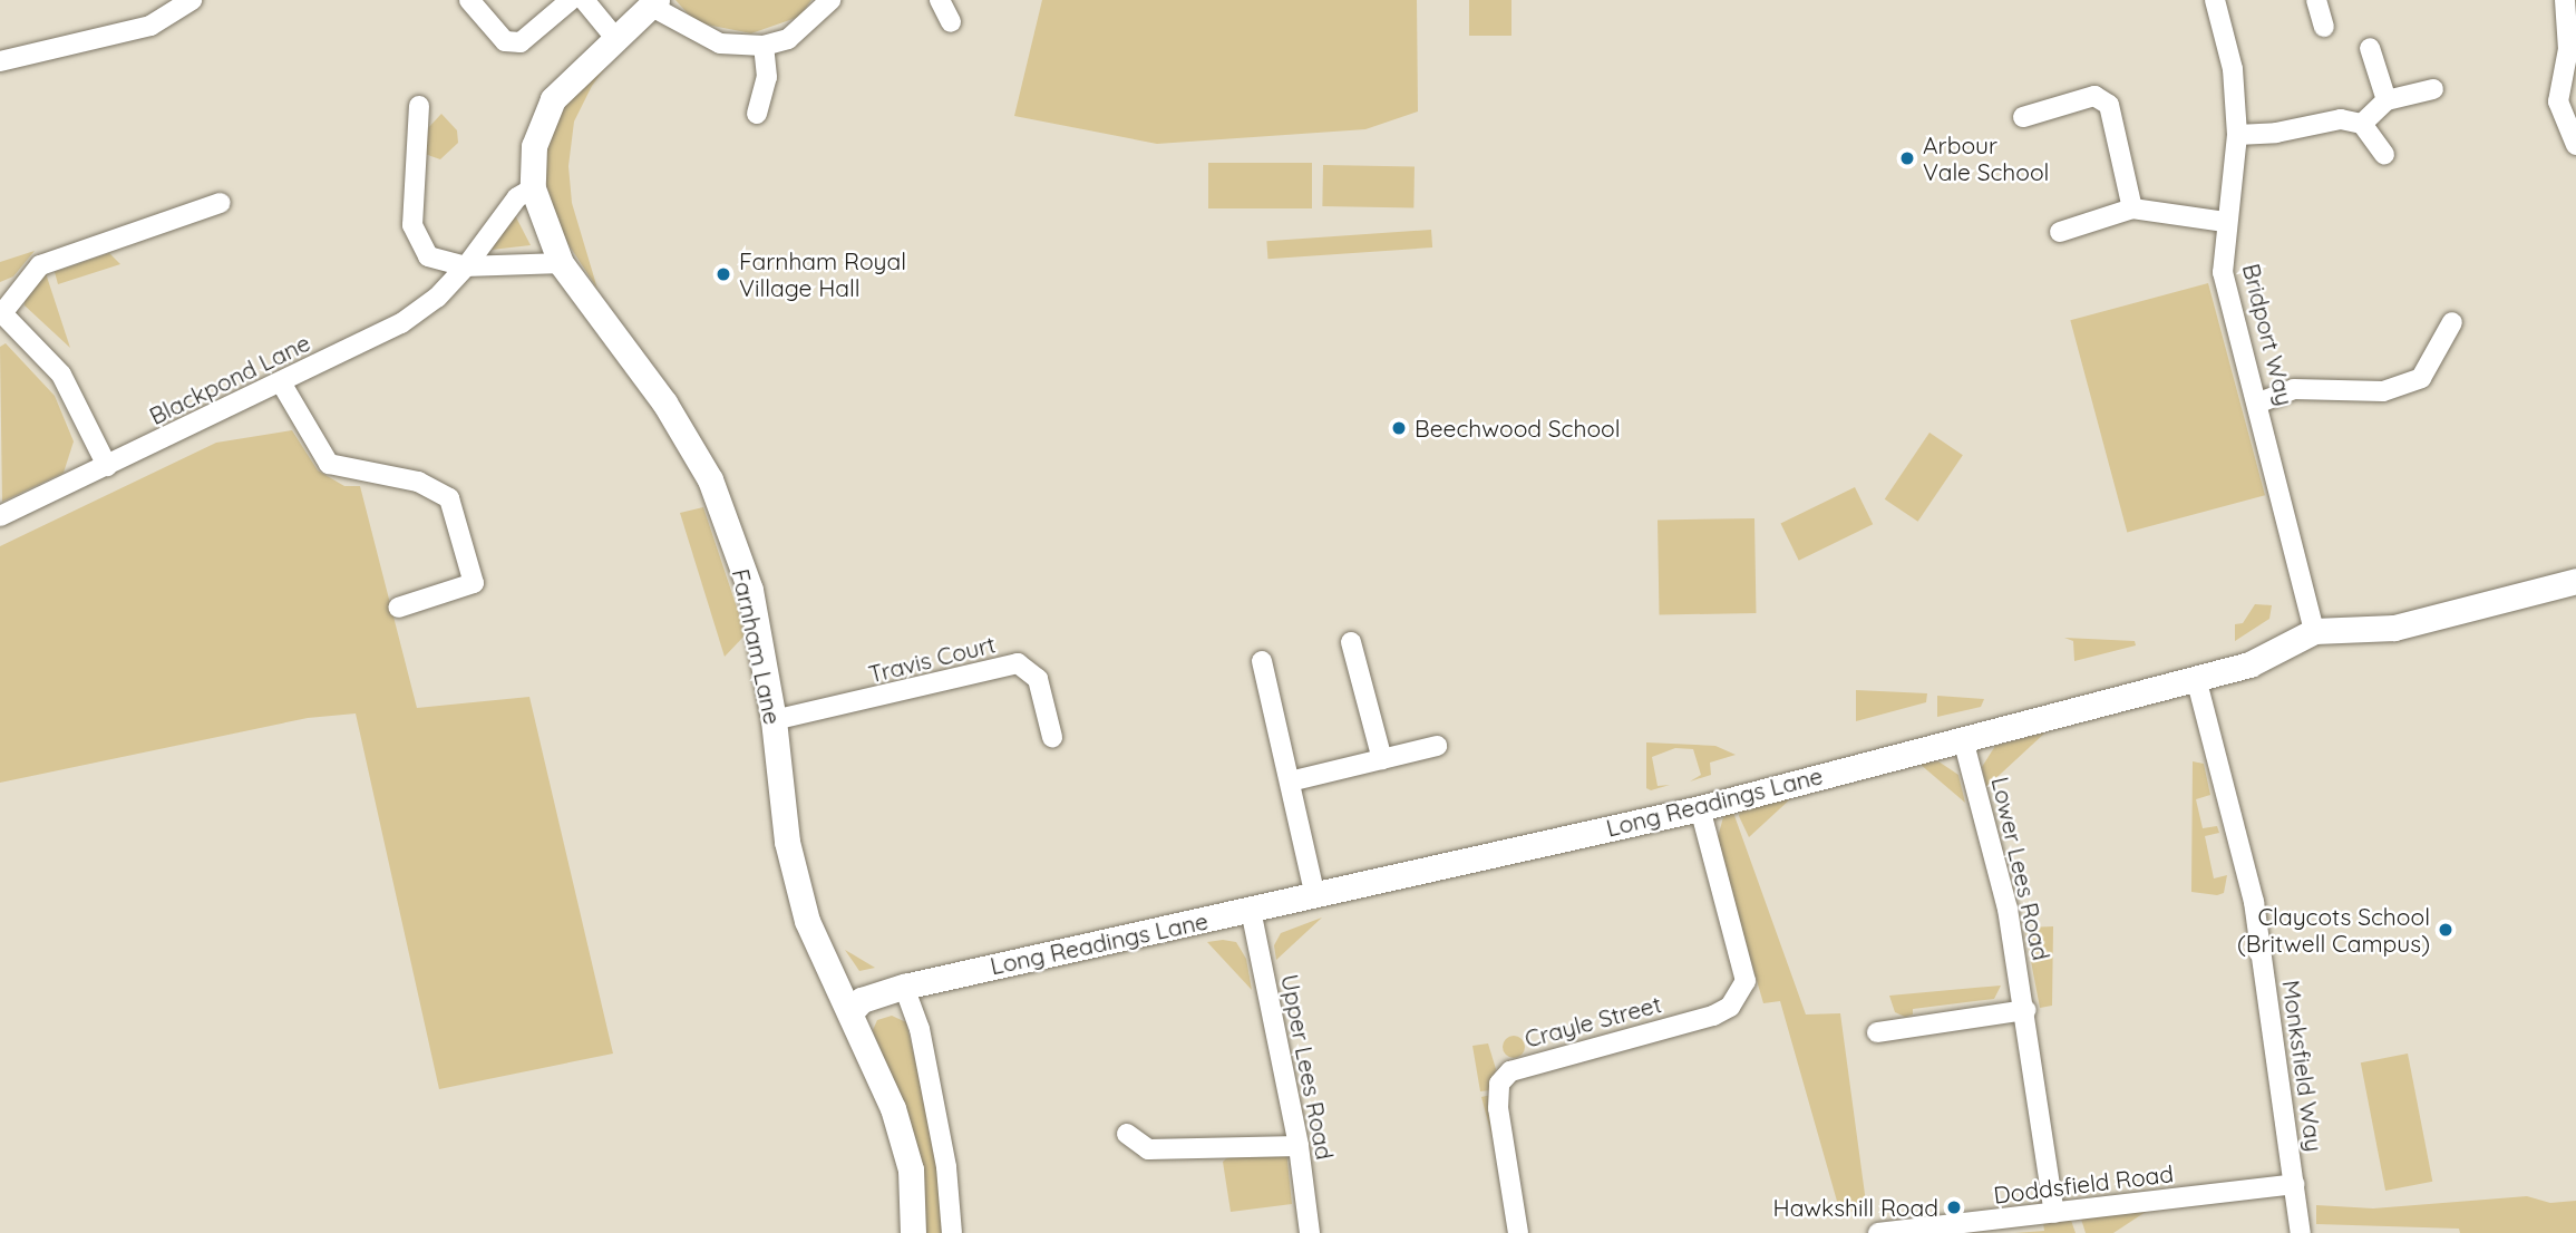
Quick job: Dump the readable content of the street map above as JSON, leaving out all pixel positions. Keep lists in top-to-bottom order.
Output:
{
  "streets": {
    "street": [
      "Bridport Way",
      "Blackpond Lane",
      "Farnham Lane",
      "Travis Court",
      "Long Readings Lane",
      "Lower Lees Road",
      "Crayle Street",
      "Monksfield Way",
      "Upper Lees Road",
      "Doddsfield Road"
    ]
  },
  "crossings": [
    ["Bridport Way", "Long Readings Lane"],
    ["Blackpond Lane", "Farnham Lane"],
    ["Farnham Lane", "Travis Court"],
    ["Farnham Lane", "Long Readings Lane"],
    ["Long Readings Lane", "Lower Lees Road"],
    ["Long Readings Lane", "Crayle Street"],
    ["Long Readings Lane", "Monksfield Way"],
    ["Long Readings Lane", "Upper Lees Road"],
    ["Lower Lees Road", "Doddsfield Road"],
    ["Monksfield Way", "Doddsfield Road"]
  ],
  "places": [
    "Arbour Vale School",
    "Farnham Royal Village Hall",
    "Beechwood School",
    "Claycots School (Britwell Campus)",
    "Hawkshill Road"
  ]
}
